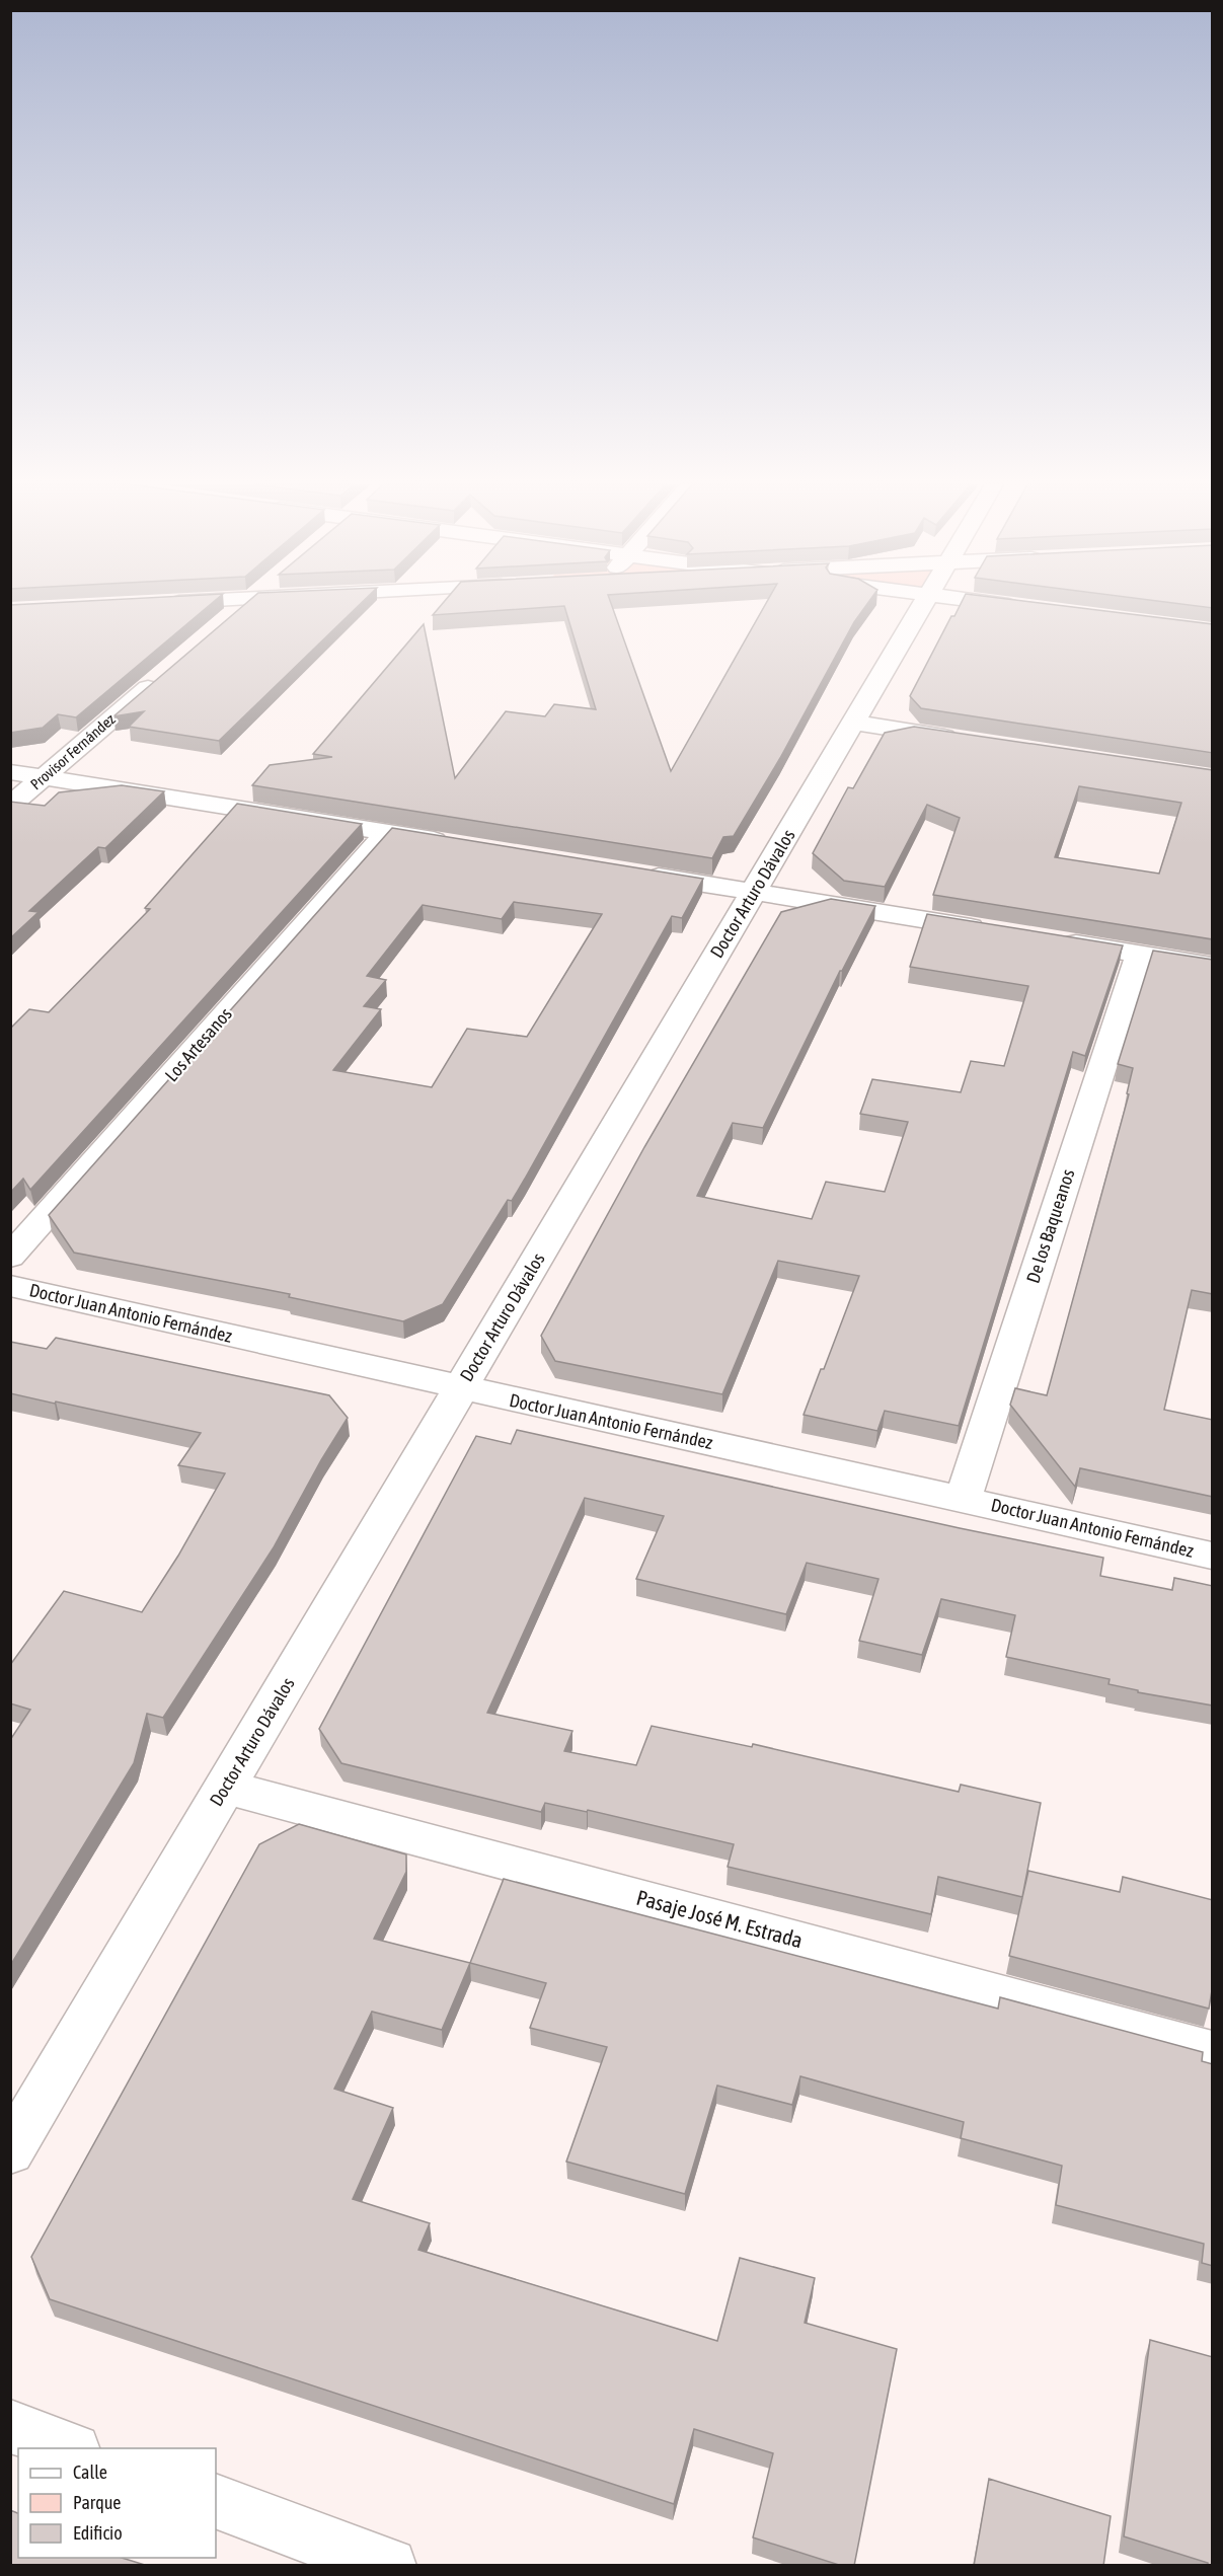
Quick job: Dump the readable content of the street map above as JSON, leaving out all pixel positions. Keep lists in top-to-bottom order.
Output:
{
  "streets": {
    "street": [
      "Provisor Fernández",
      "Doctor Arturo Dávalos",
      "Los Artesanos",
      "De los Baqueanos",
      "Doctor Juan Antonio Fernández",
      "Pasaje José M. Estrada"
    ]
  },
  "crossings": [
    ["Doctor Arturo Dávalos", "Doctor Juan Antonio Fernández"],
    ["Doctor Arturo Dávalos", "Pasaje José M. Estrada"],
    ["De los Baqueanos", "Doctor Juan Antonio Fernández"]
  ],
  "legend": ["Calle", "Parque", "Edificio"]
}
